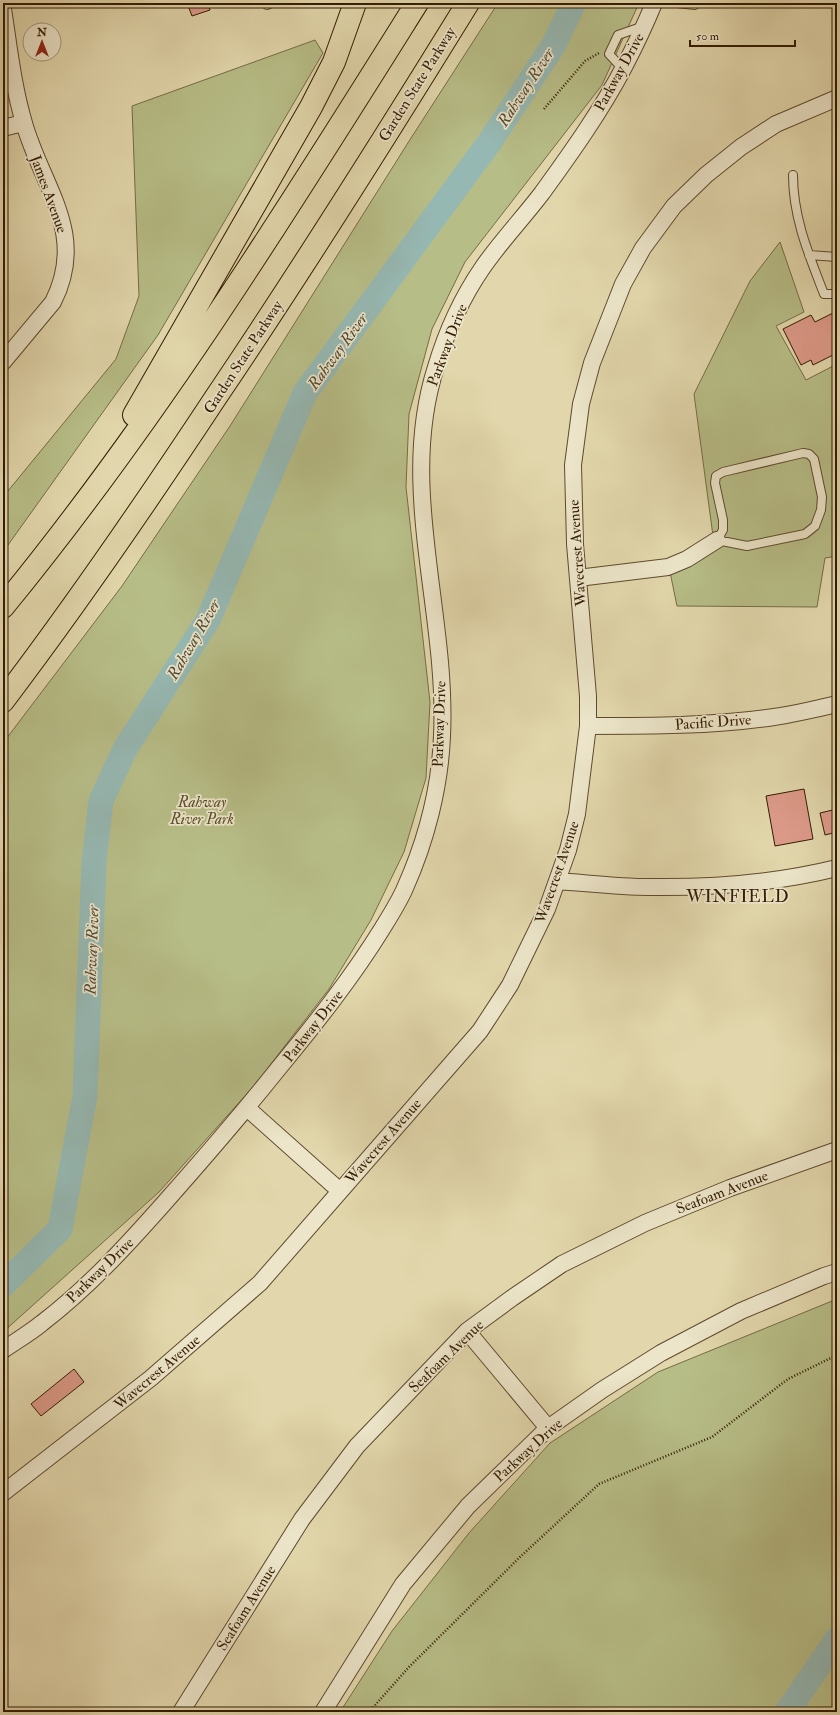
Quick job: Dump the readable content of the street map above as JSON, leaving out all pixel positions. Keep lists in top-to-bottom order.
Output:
{
  "streets": {
    "highway": ["Garden State Parkway"],
    "street": [
      "Parkway Drive",
      "James Avenue",
      "Wavecrest Avenue",
      "Pacific Drive",
      "Seafoam Avenue"
    ]
  },
  "crossings": [
    ["Wavecrest Avenue", "Pacific Drive"]
  ],
  "districts": ["WINFIELD"],
  "water": ["Rahway River"],
  "parks": ["Rahway River Park"],
  "scale_bar": "50 m",
  "north": "top"
}
